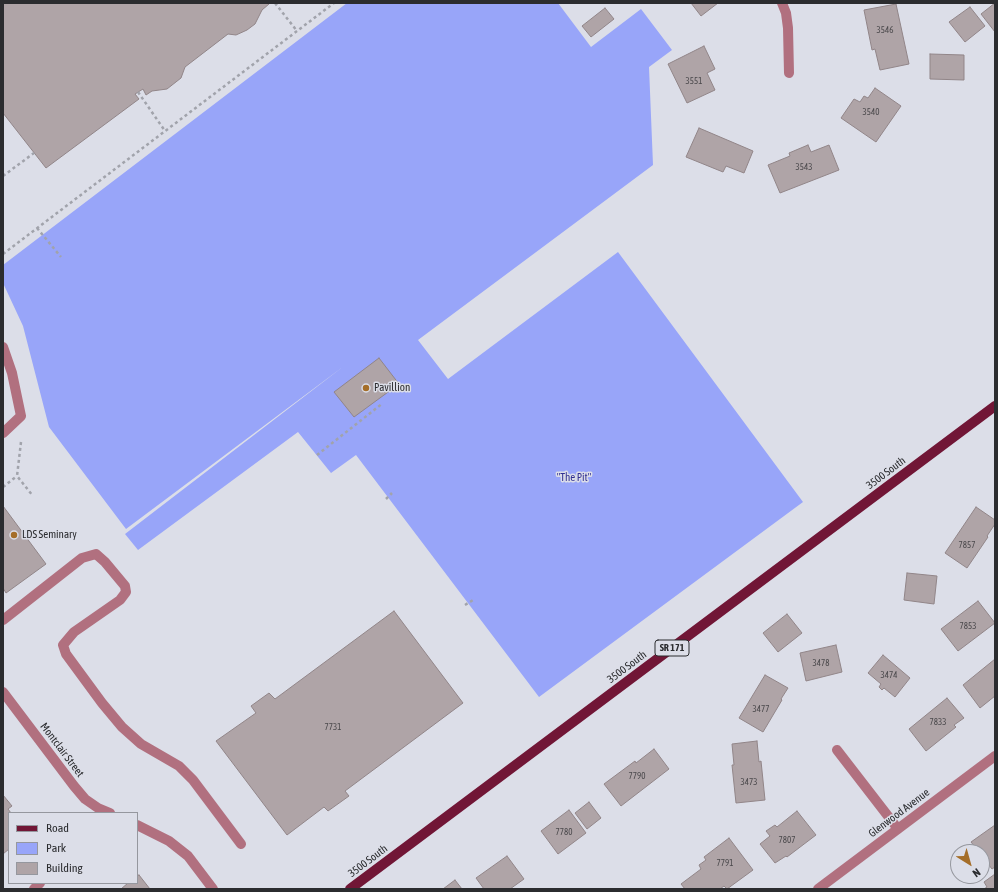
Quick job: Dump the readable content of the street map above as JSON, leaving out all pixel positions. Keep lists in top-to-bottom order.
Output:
{
  "streets": {
    "main road": ["3500 South", "SR 171"],
    "street": ["Montclair Street", "Glenwood Avenue"]
  },
  "parks": ["\"The Pit\""],
  "places": ["Pavillion", "LDS Seminary"],
  "house_numbers": [
    "3546",
    "3551",
    "3540",
    "3543",
    "7857",
    "7853",
    "3478",
    "3474",
    "3477",
    "7833",
    "7731",
    "7790",
    "3473",
    "7780",
    "7807",
    "7791"
  ],
  "legend": ["Road", "Park", "Building"],
  "north": "bottom right"
}
